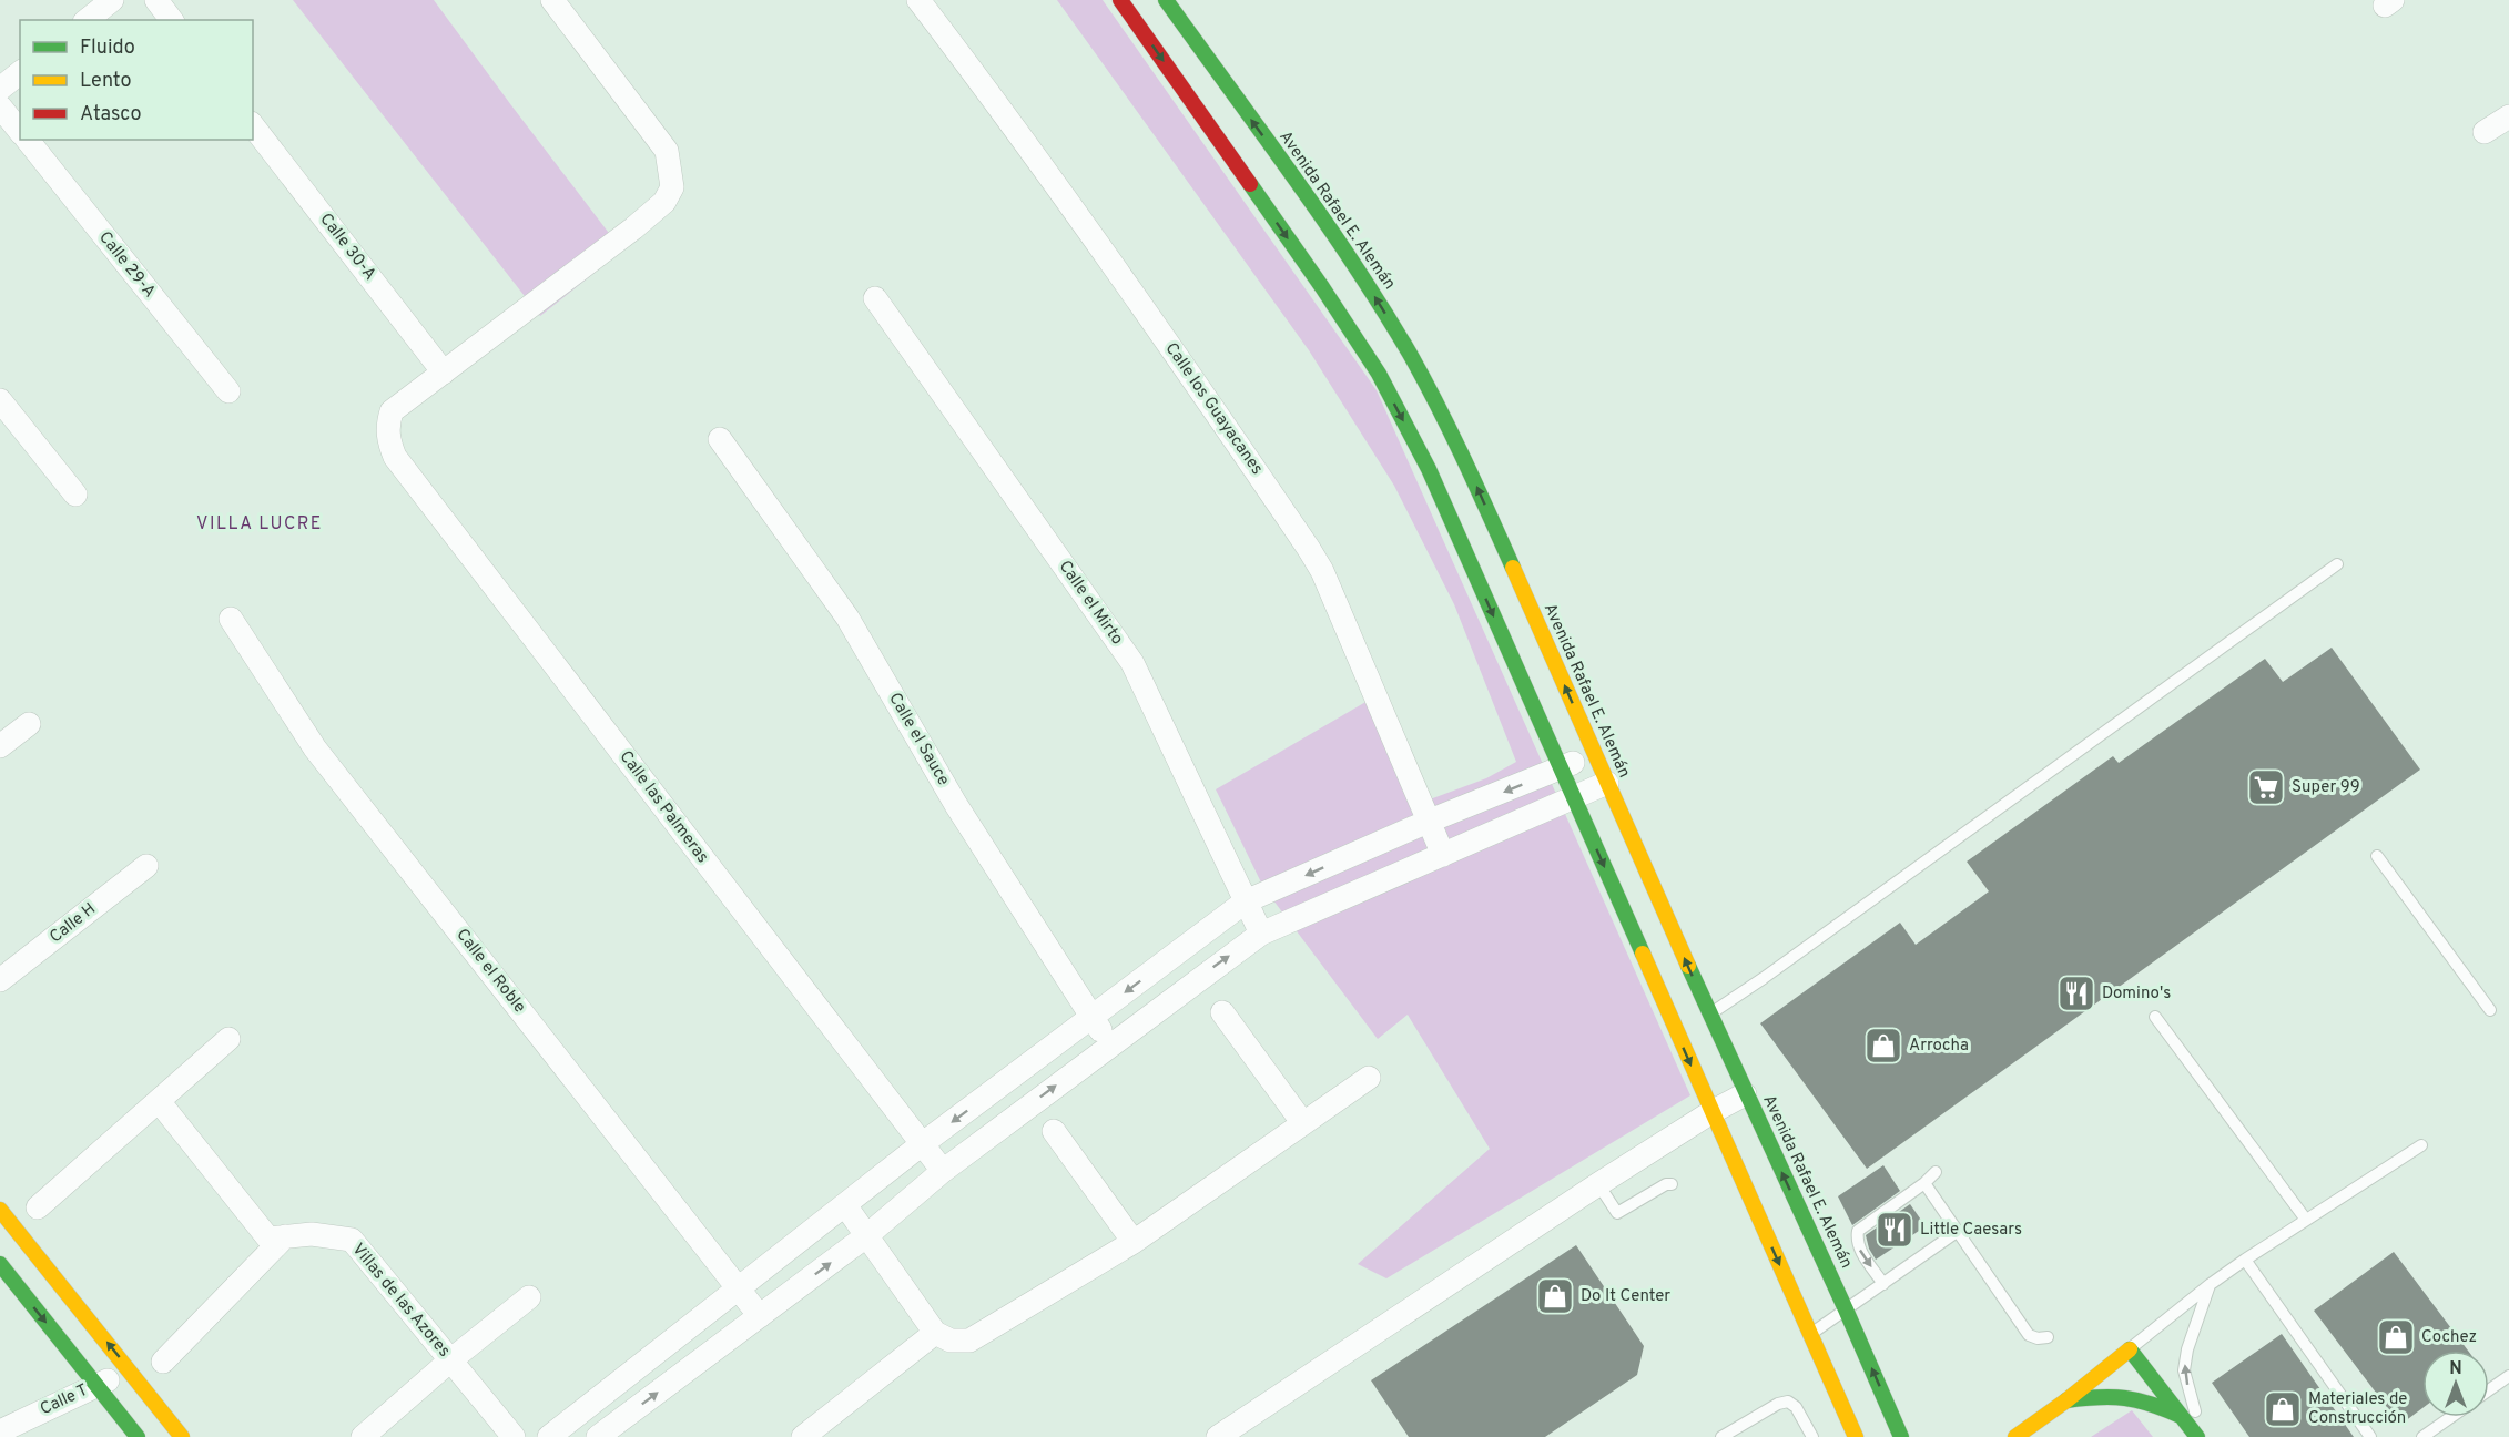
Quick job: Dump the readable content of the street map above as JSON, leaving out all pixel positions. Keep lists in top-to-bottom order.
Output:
{
  "streets": {
    "main road": ["Avenida Rafael E. Alemán"],
    "street": [
      "Calle 30-A",
      "Calle 29-A",
      "Calle los Guayacanes",
      "Calle el Mirto",
      "Calle el Sauce",
      "Calle las Palmeras",
      "Calle H",
      "Calle el Roble",
      "Villas de las Azores",
      "Calle T"
    ]
  },
  "crossings": [
    ["Calle 30-A", "Calle las Palmeras"]
  ],
  "districts": ["VILLA LUCRE"],
  "places": {
    "supermarket": ["Super 99"],
    "restaurant": ["Domino's", "Little Caesars"],
    "shop": [
      "Arrocha",
      "Do It Center",
      "Cochez",
      "Materiales de Construcción"
    ]
  },
  "legend": ["Fluido", "Lento", "Atasco"],
  "north": "top"
}
